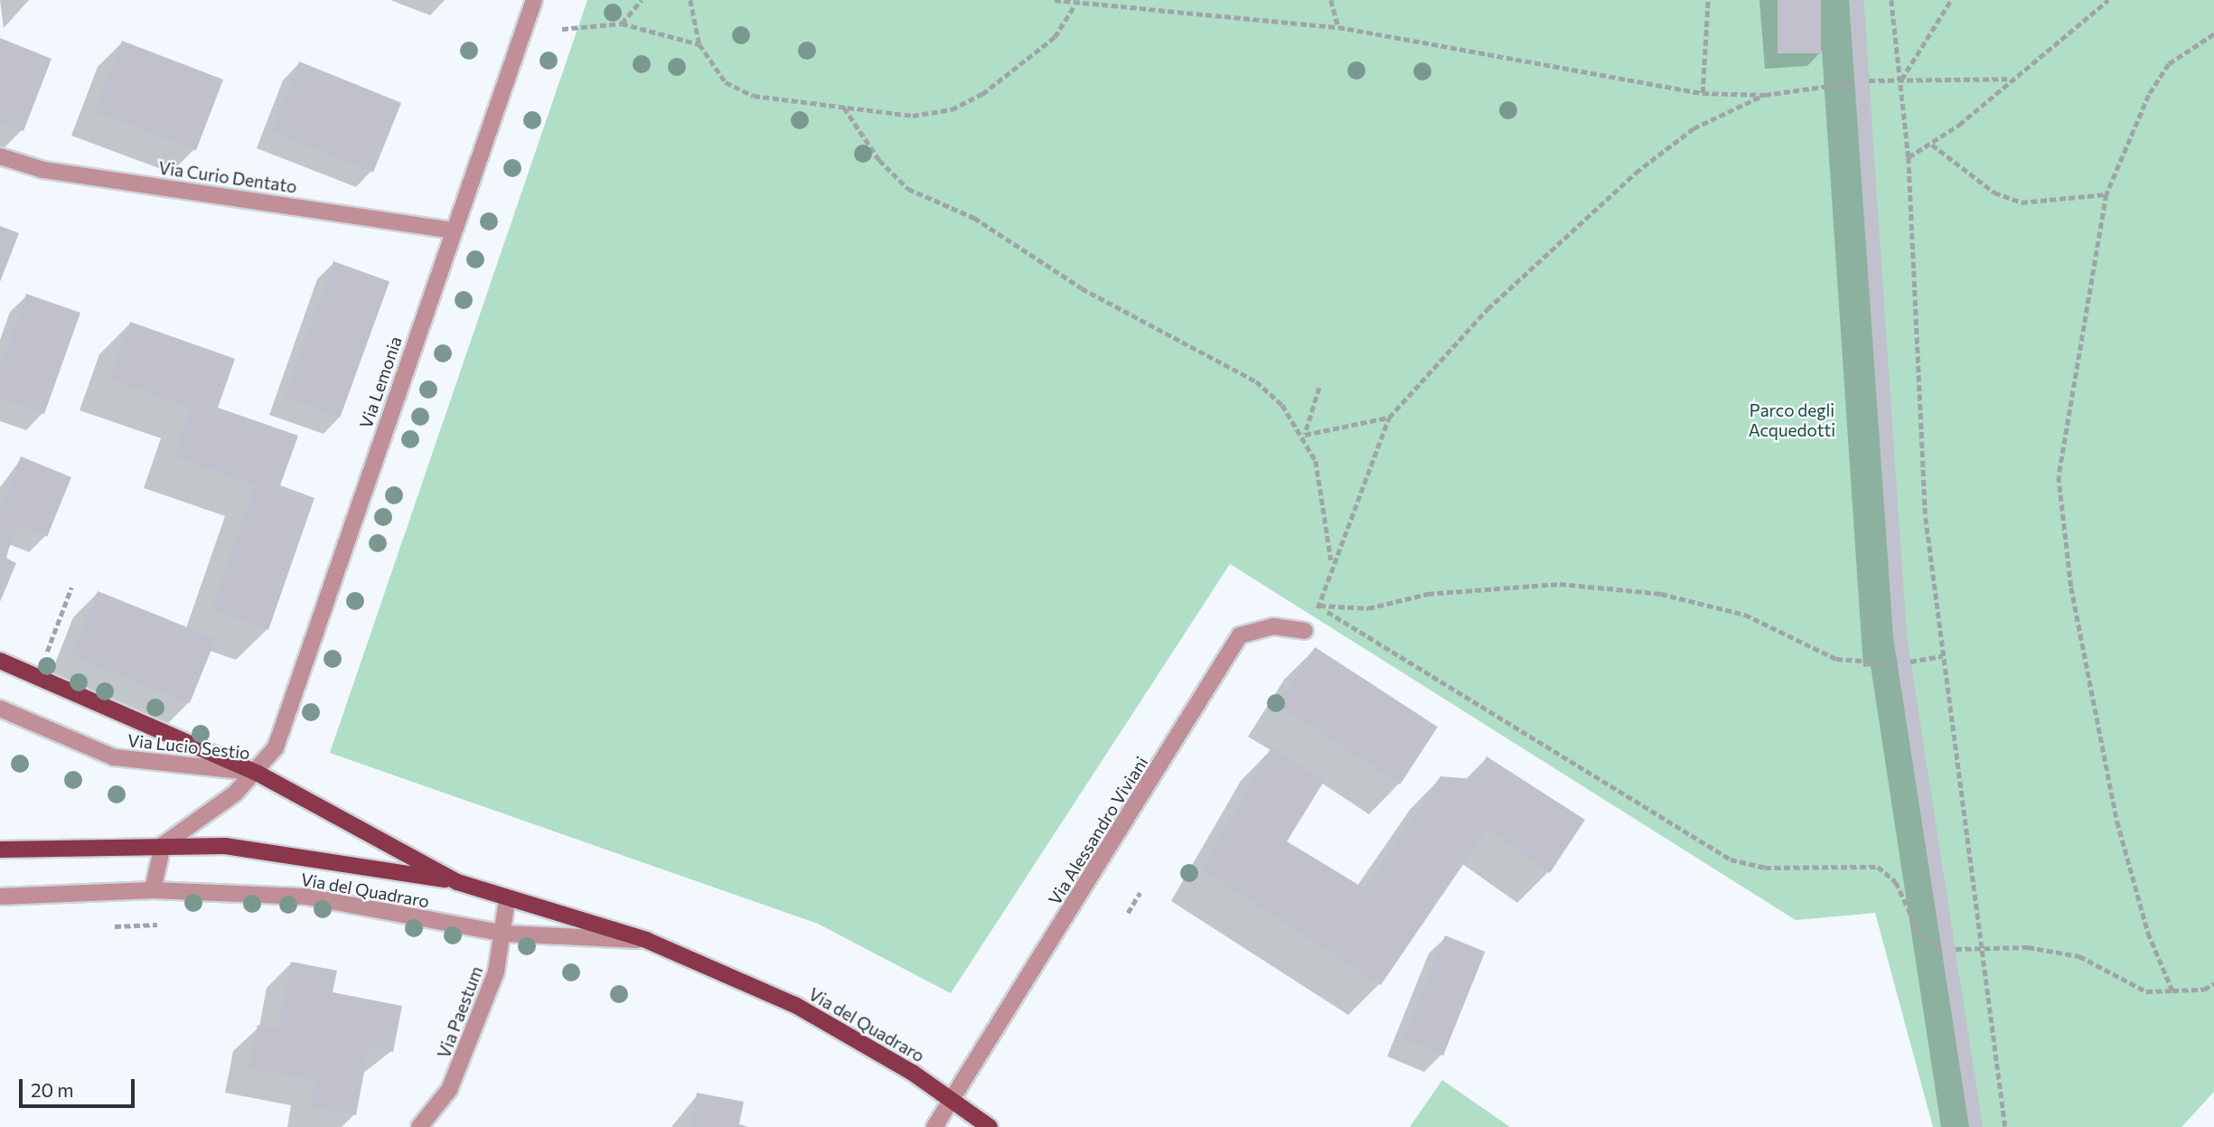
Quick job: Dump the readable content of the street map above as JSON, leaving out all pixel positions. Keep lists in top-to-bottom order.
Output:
{
  "streets": {
    "main road": ["Via Lucio Sestio", "Via del Quadraro"],
    "street": [
      "Via Curio Dentato",
      "Via Lemonia",
      "Via Alessandro Viviani",
      "Via Paestum"
    ]
  },
  "crossings": [
    ["Via Curio Dentato", "Via Lemonia"],
    ["Via Lemonia", "Via Lucio Sestio"],
    ["Via Lemonia", "Via del Quadraro"],
    ["Via Lucio Sestio", "Via del Quadraro"],
    ["Via Alessandro Viviani", "Via del Quadraro"],
    ["Via del Quadraro", "Via Paestum"]
  ],
  "parks": ["Parco degli Acquedotti"],
  "scale_bar": "20 m"
}
